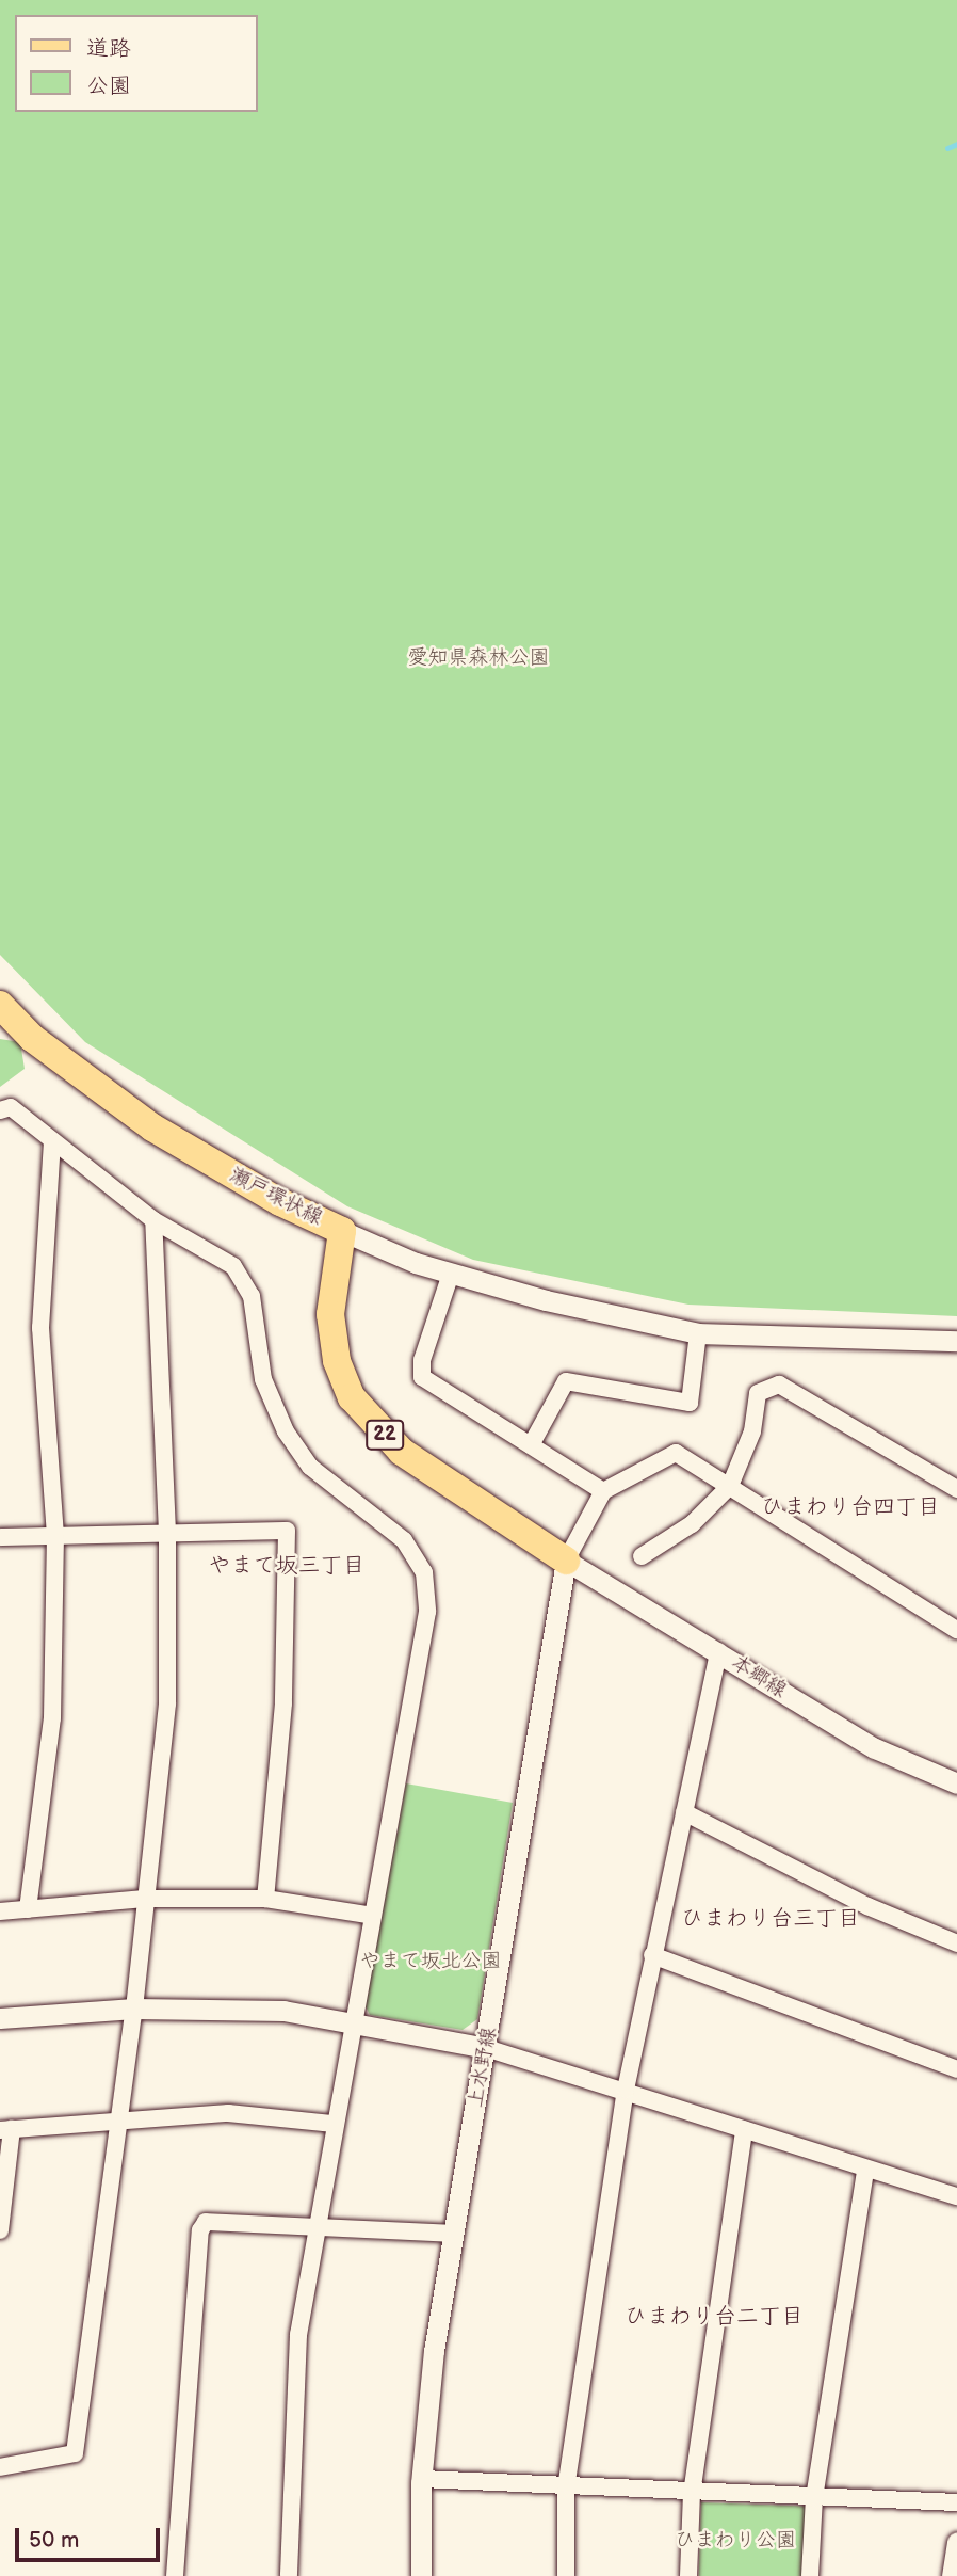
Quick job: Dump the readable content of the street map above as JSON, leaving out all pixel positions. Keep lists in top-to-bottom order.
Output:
{
  "streets": {
    "main road": ["瀬戸環状線", "22"],
    "street": ["本郷線", "上水野線"]
  },
  "crossings": [
    ["瀬戸環状線", "本郷線"],
    ["瀬戸環状線", "上水野線"],
    ["本郷線", "上水野線"]
  ],
  "districts": [
    "ひまわり台四丁目",
    "やまて坂三丁目",
    "ひまわり台三丁目",
    "ひまわり台二丁目"
  ],
  "parks": ["愛知県森林公園", "やまて坂北公園", "ひまわり公園"],
  "legend": ["道路", "公園"],
  "scale_bar": "50 m"
}
